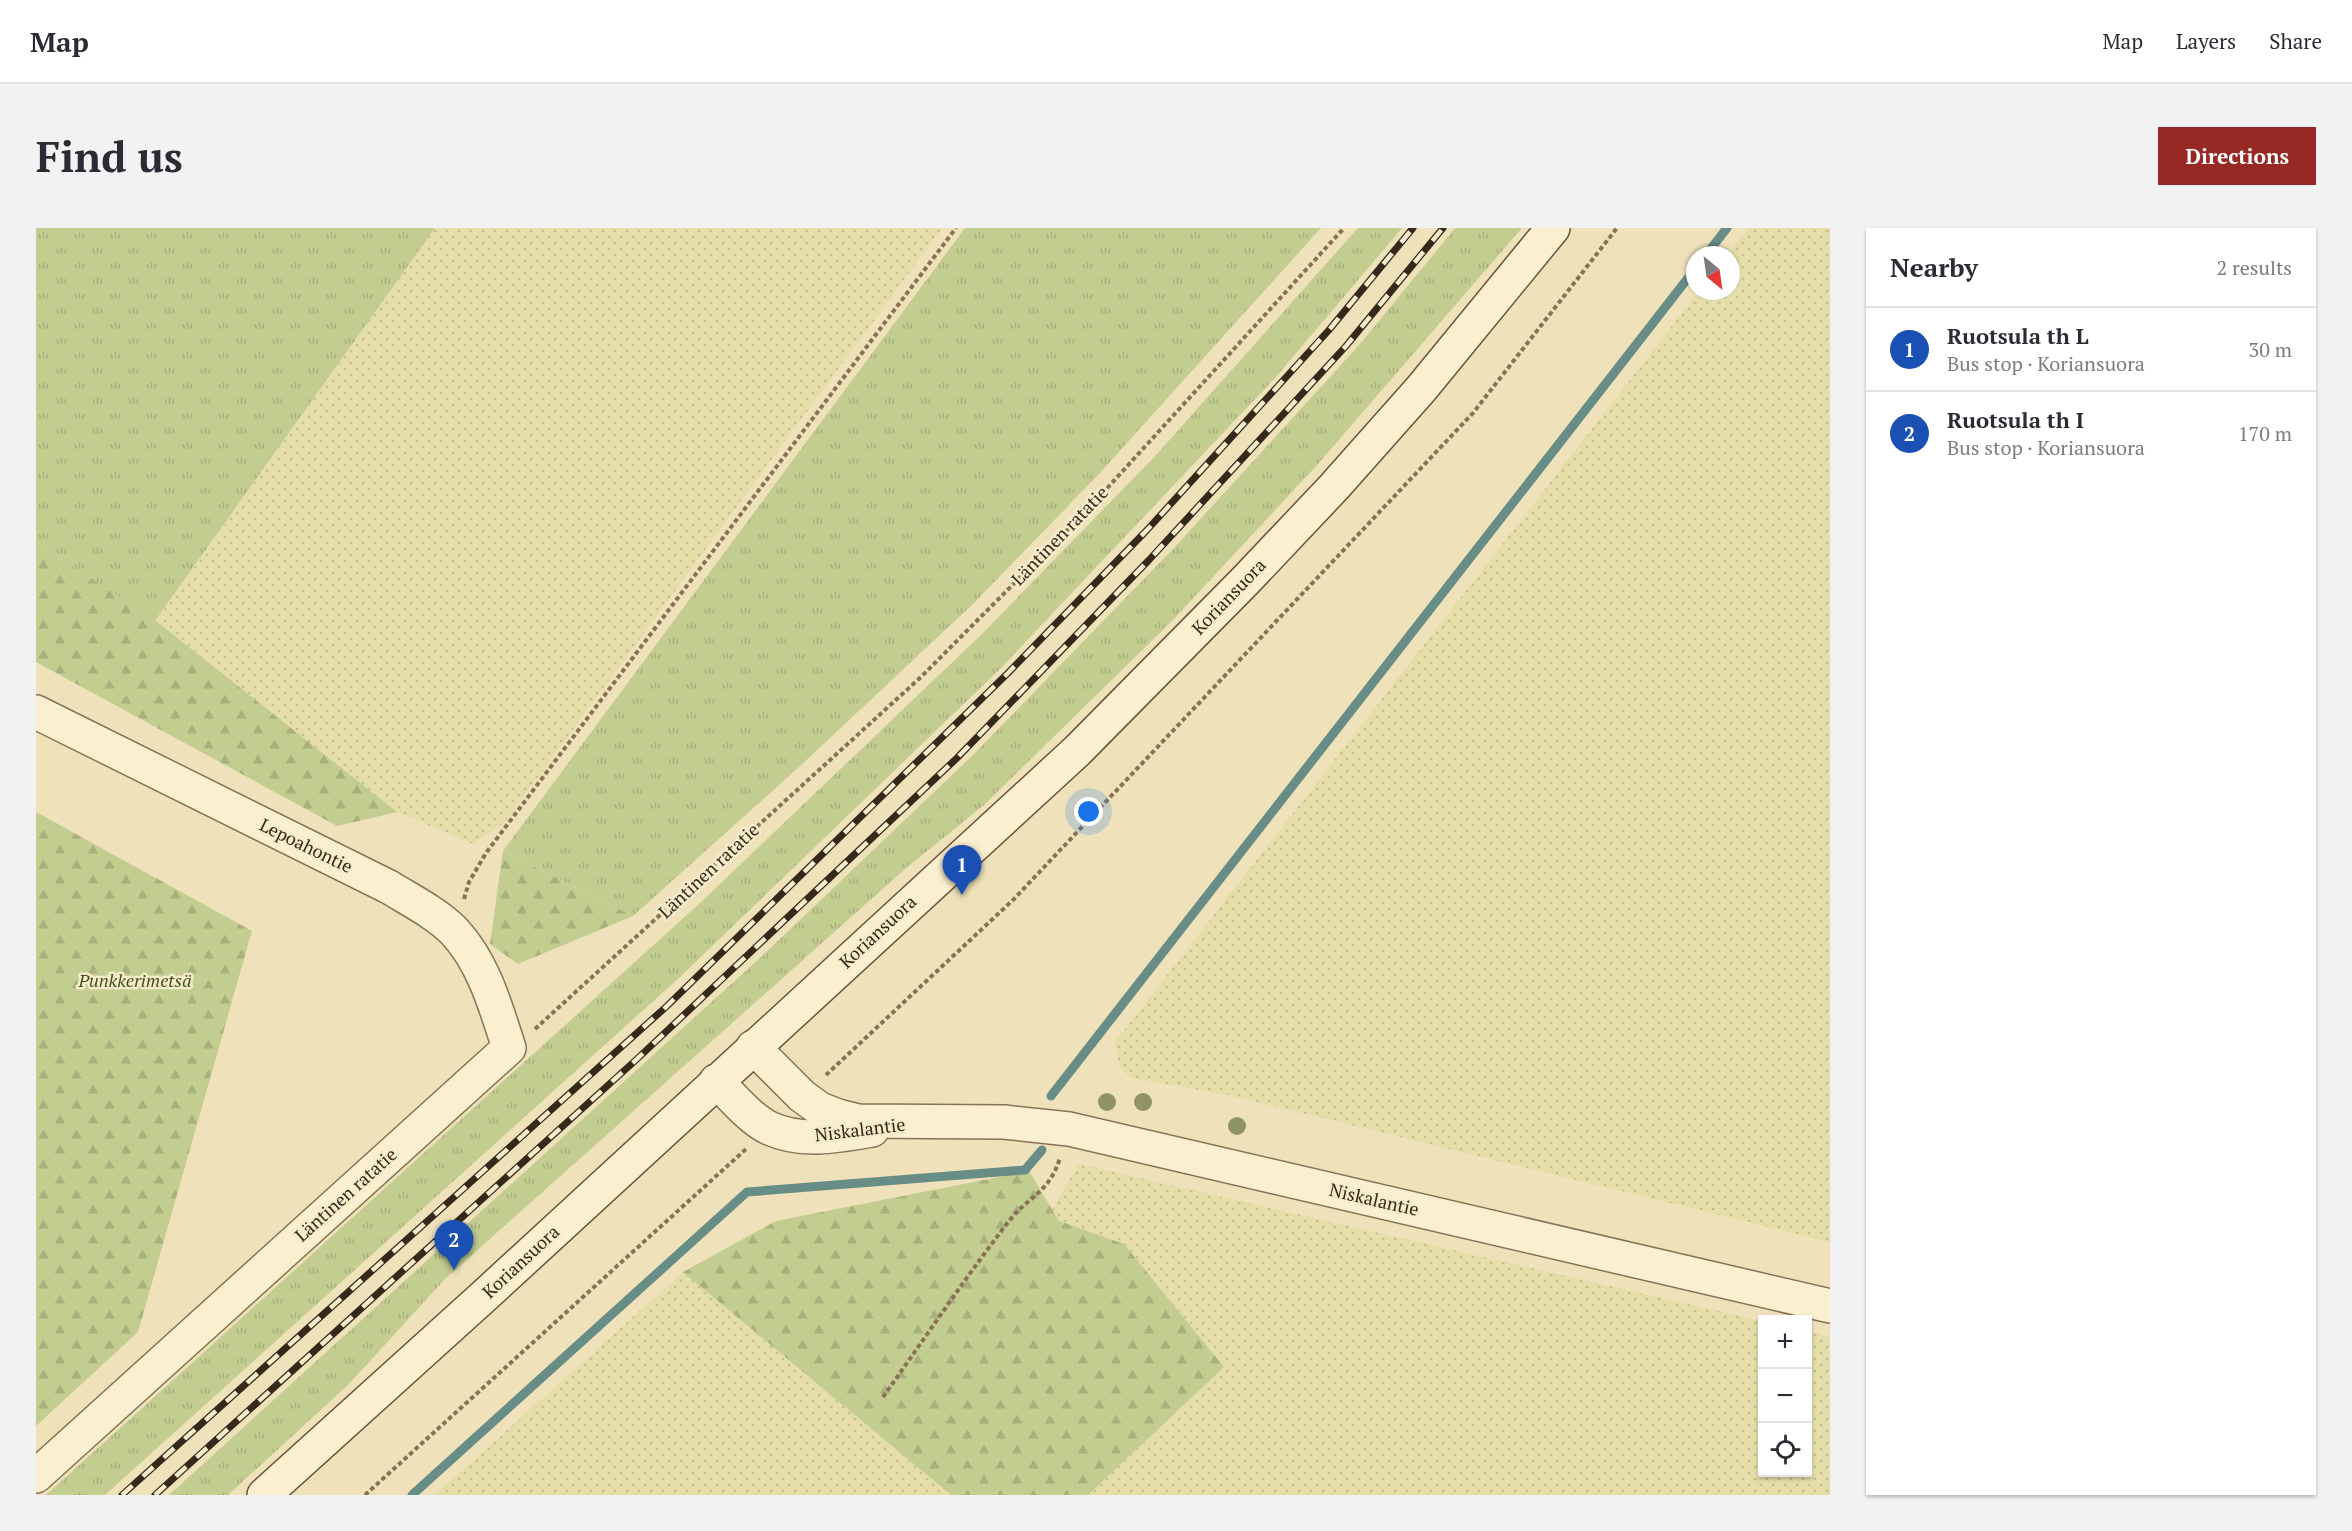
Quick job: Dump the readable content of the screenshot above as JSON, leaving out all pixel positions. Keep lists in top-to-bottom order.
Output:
{
  "streets": {
    "street": [
      "Läntinen ratatie",
      "Koriansuora",
      "Lepoahontie",
      "Niskalantie"
    ]
  },
  "crossings": [
    ["Läntinen ratatie", "Lepoahontie"],
    ["Koriansuora", "Niskalantie"]
  ],
  "parks": ["Punkkerimetsä"],
  "north": "bottom right",
  "page": {
    "header": "Map",
    "nav": ["Map", "Layers", "Share"],
    "buttons": "Directions",
    "title": "Find us",
    "heading": ["Nearby", "2 results"],
    "list": [
      {
        "mark": "1",
        "name": "Ruotsula th L",
        "note": "Bus stop · Koriansuora",
        "value": "30 m"
      },
      {
        "mark": "2",
        "name": "Ruotsula th I",
        "note": "Bus stop · Koriansuora",
        "value": "170 m"
      }
    ],
    "pins": ["1", "2"],
    "map_buttons": ["+", "−"]
  }
}
